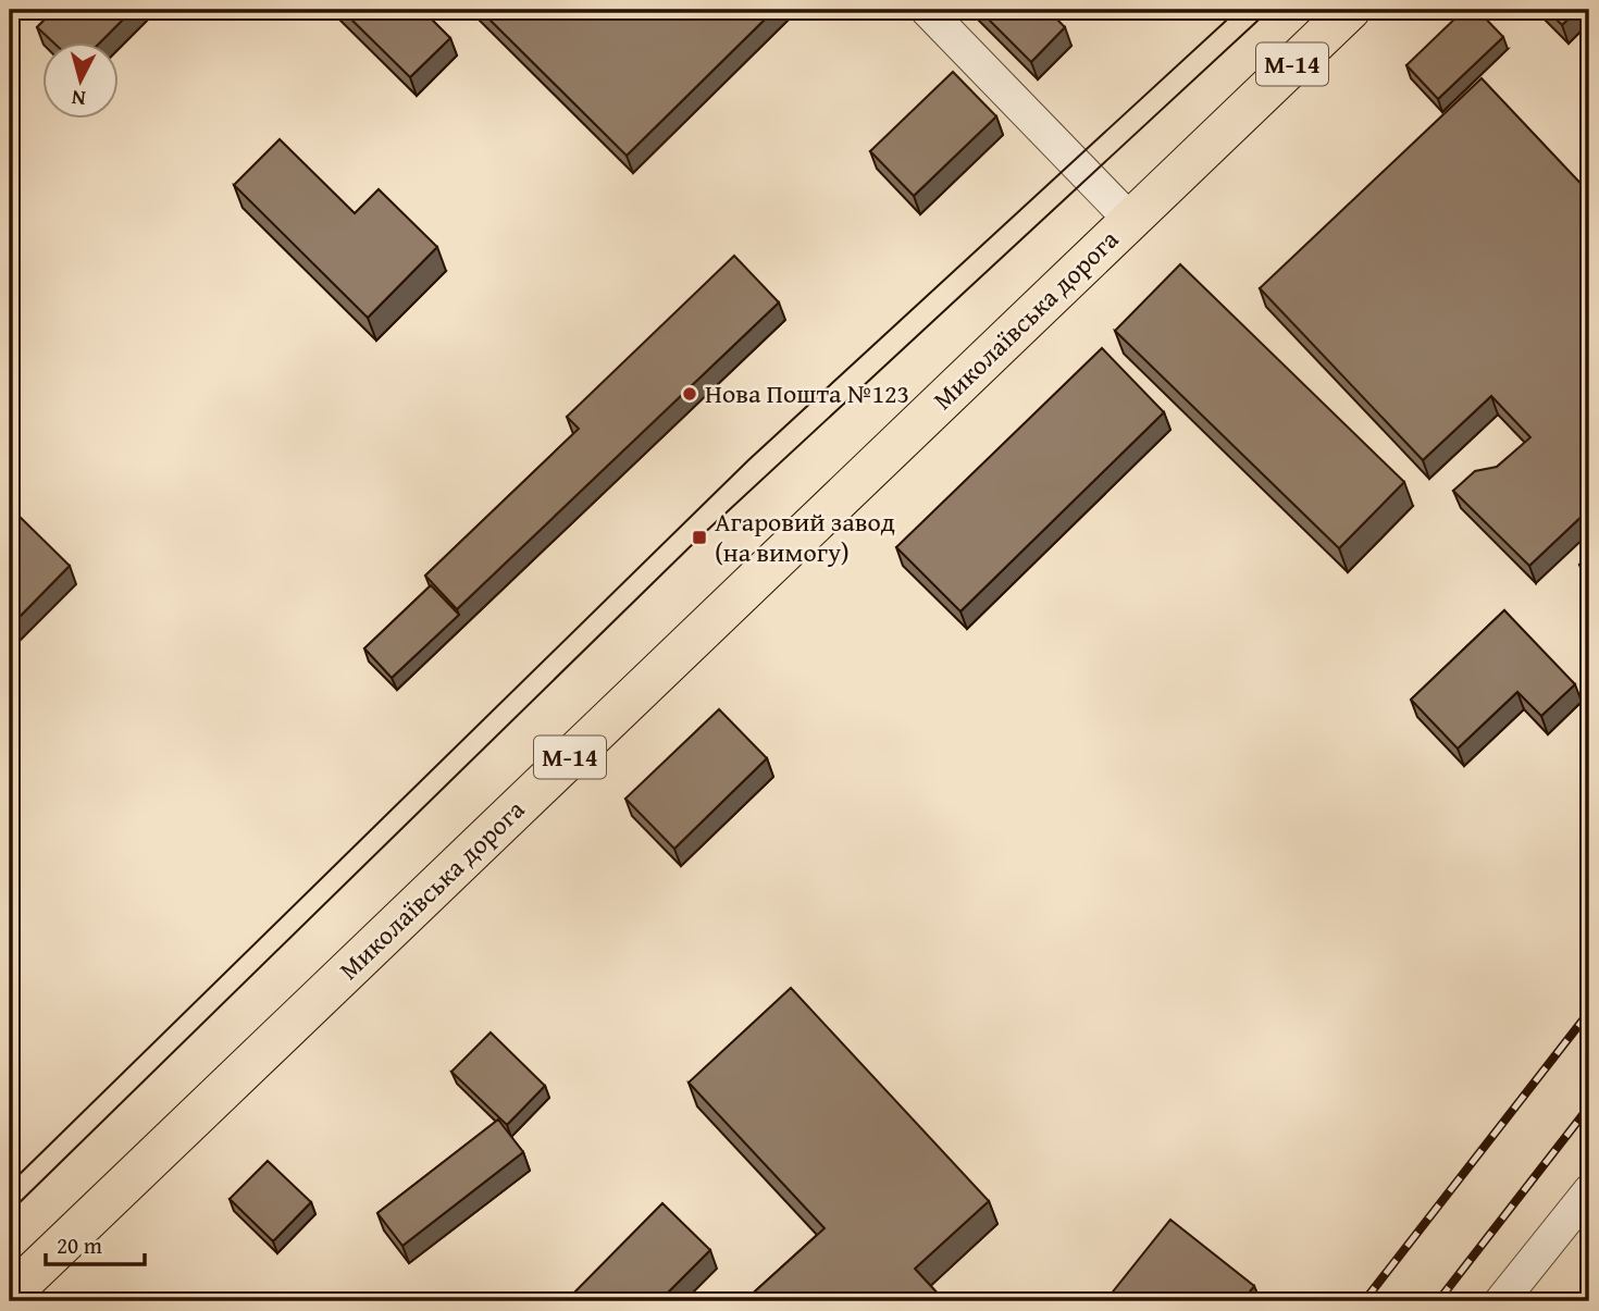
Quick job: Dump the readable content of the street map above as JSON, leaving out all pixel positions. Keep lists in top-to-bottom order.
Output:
{
  "streets": {
    "main road": ["М-14", "Миколаївська дорога"]
  },
  "places": {
    "other": ["Нова Пошта №123"],
    "transit": ["Агаровий завод (на вимогу)"]
  },
  "scale_bar": "20 m",
  "north": "bottom"
}
